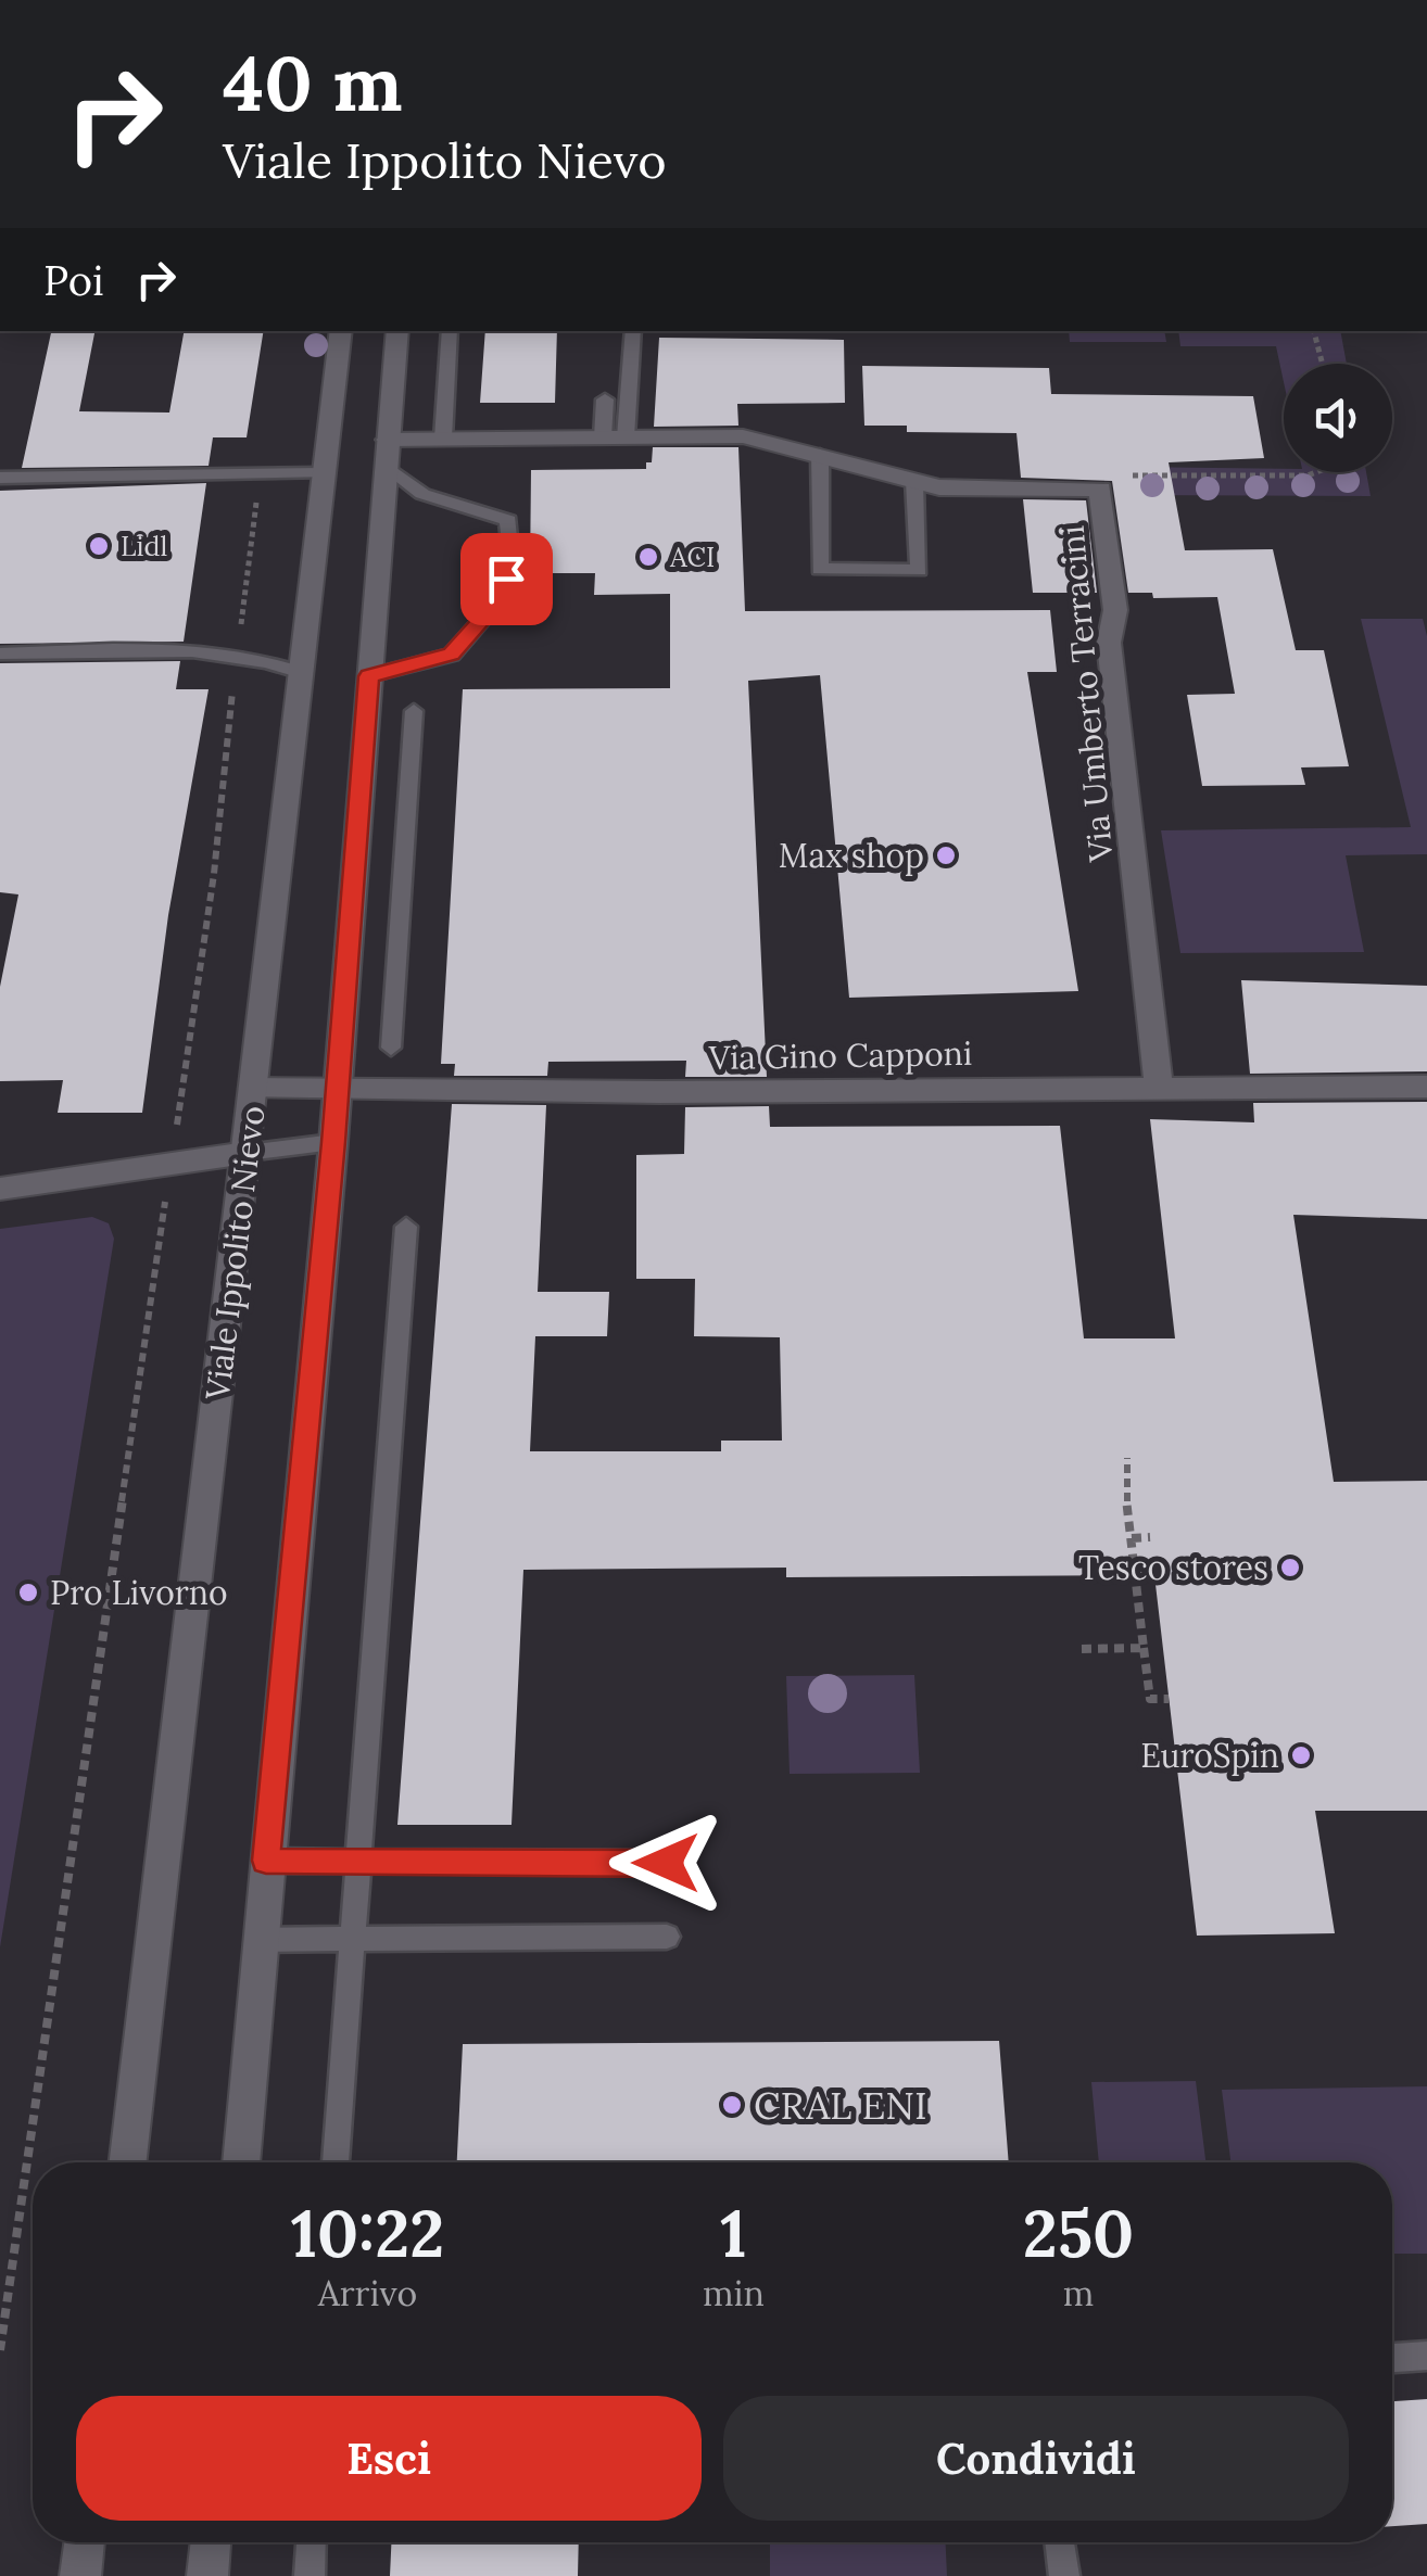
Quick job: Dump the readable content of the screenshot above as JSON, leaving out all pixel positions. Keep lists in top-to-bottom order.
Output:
{
  "streets": {
    "main road": ["Via Umberto Terracini", "Via Gino Capponi", "Viale Ippolito Nievo"]
  },
  "crossings": [
    ["Via Umberto Terracini", "Via Gino Capponi"],
    ["Via Gino Capponi", "Viale Ippolito Nievo"]
  ],
  "places": [
    "Lidl",
    "ACI",
    "Max shop",
    "Tesco stores",
    "Pro Livorno",
    "EuroSpin",
    "CRAL ENI"
  ],
  "page": {
    "turn": ["40 m", "Viale Ippolito Nievo"],
    "then": "Poi",
    "eta": [
      "10:22",
      "Arrivo",
      "1",
      "min",
      "250",
      "m"
    ],
    "buttons": ["Esci", "Condividi"]
  }
}
